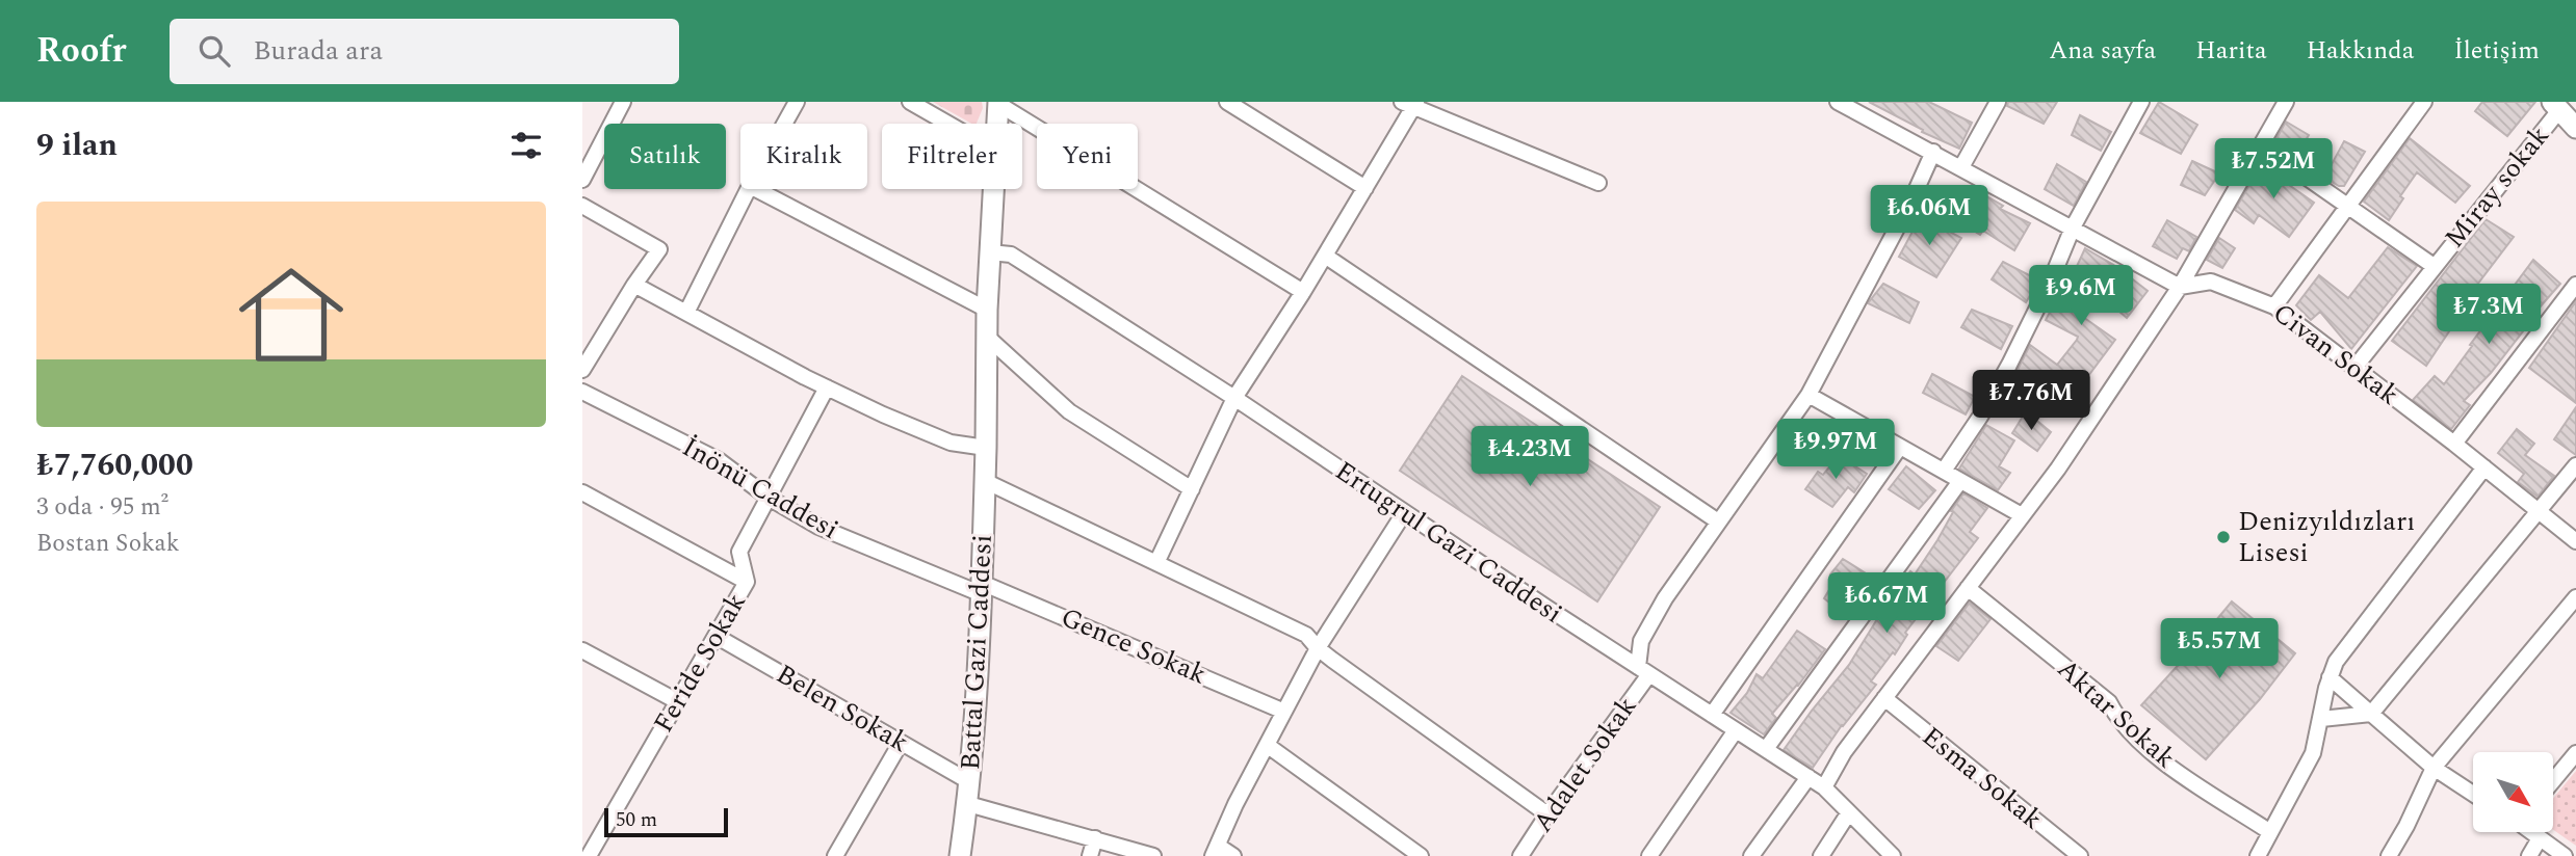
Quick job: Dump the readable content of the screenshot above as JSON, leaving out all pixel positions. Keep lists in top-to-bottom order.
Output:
{
  "streets": {
    "street": [
      "Miray sokak",
      "Civan Sokak",
      "İnönü Caddesi",
      "Ertugrul Gazi Caddesi",
      "Gence Sokak",
      "Battal Gazi Caddesi",
      "Feride Sokak",
      "Belen Sokak",
      "Aktar Sokak",
      "Adalet Sokak",
      "Esma Sokak"
    ]
  },
  "crossings": [
    ["Miray sokak", "Civan Sokak"],
    ["İnönü Caddesi", "Gence Sokak"],
    ["İnönü Caddesi", "Battal Gazi Caddesi"],
    ["İnönü Caddesi", "Feride Sokak"],
    ["Ertugrul Gazi Caddesi", "Battal Gazi Caddesi"],
    ["Ertugrul Gazi Caddesi", "Adalet Sokak"],
    ["Gence Sokak", "Battal Gazi Caddesi"],
    ["Battal Gazi Caddesi", "Belen Sokak"],
    ["Feride Sokak", "Belen Sokak"]
  ],
  "places": ["Denizyıldızları Lisesi"],
  "scale_bar": "50 m",
  "north": "bottom right",
  "page": {
    "header": "Roofr",
    "search": "Burada ara",
    "nav": [
      "Ana sayfa",
      "Harita",
      "Hakkında",
      "İletişim"
    ],
    "heading": "9 ilan",
    "chip": [
      "Satılık",
      "Kiralık",
      "Filtreler",
      "Yeni"
    ],
    "price": [
      "₺7.52M",
      "₺6.06M",
      "₺9.6M",
      "₺7.3M",
      "₺7.76M",
      "₺9.97M",
      "₺4.23M",
      "₺6.67M",
      "₺5.57M"
    ],
    "list": [
      {
        "name": "₺7,760,000",
        "note": "3 oda · 95 m² · Bostan Sokak"
      }
    ],
    "scale": "50 m"
  }
}
